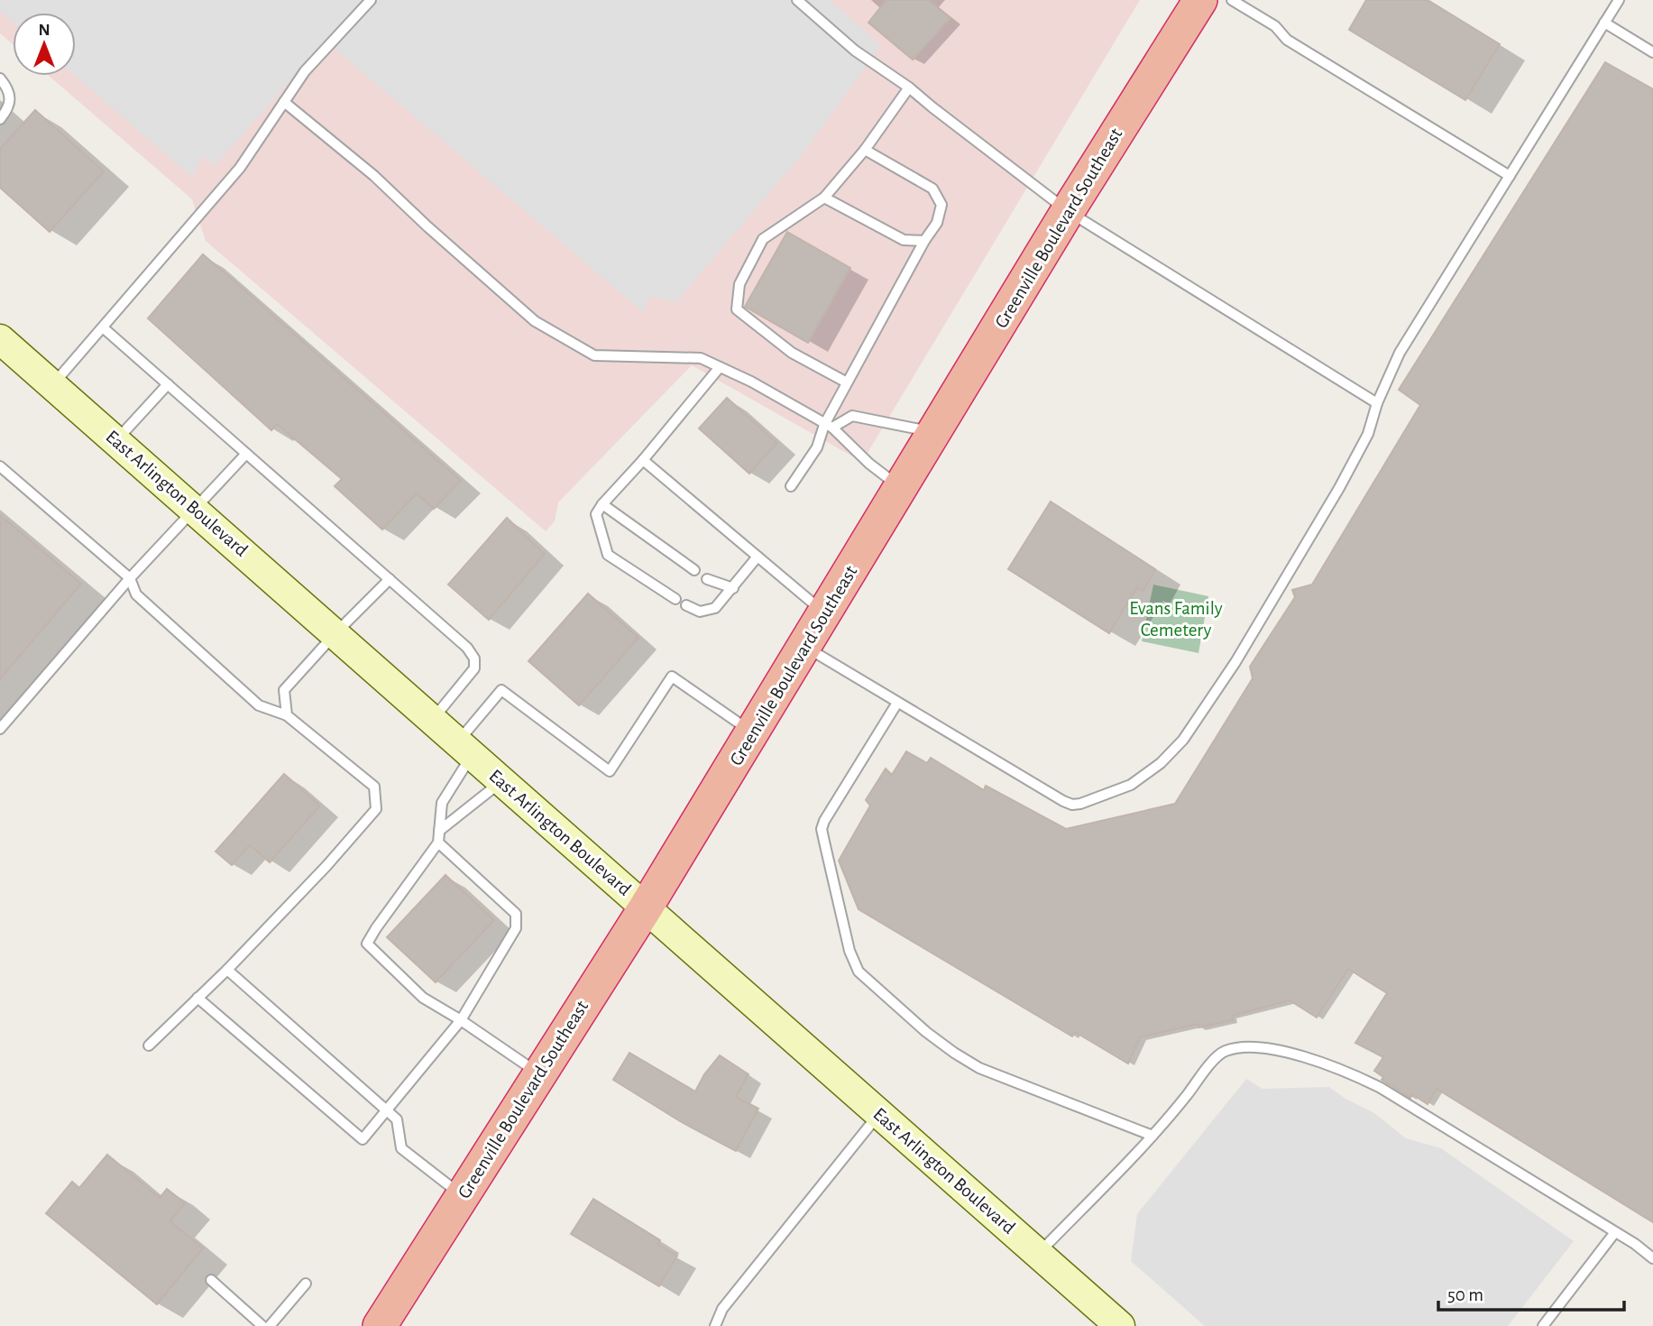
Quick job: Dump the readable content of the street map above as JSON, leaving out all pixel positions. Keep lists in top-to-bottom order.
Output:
{
  "streets": {
    "highway": ["Greenville Boulevard Southeast"],
    "main road": ["East Arlington Boulevard"]
  },
  "crossings": [
    ["Greenville Boulevard Southeast", "East Arlington Boulevard"]
  ],
  "parks": ["Evans Family Cemetery"],
  "scale_bar": "50 m",
  "north": "top"
}
